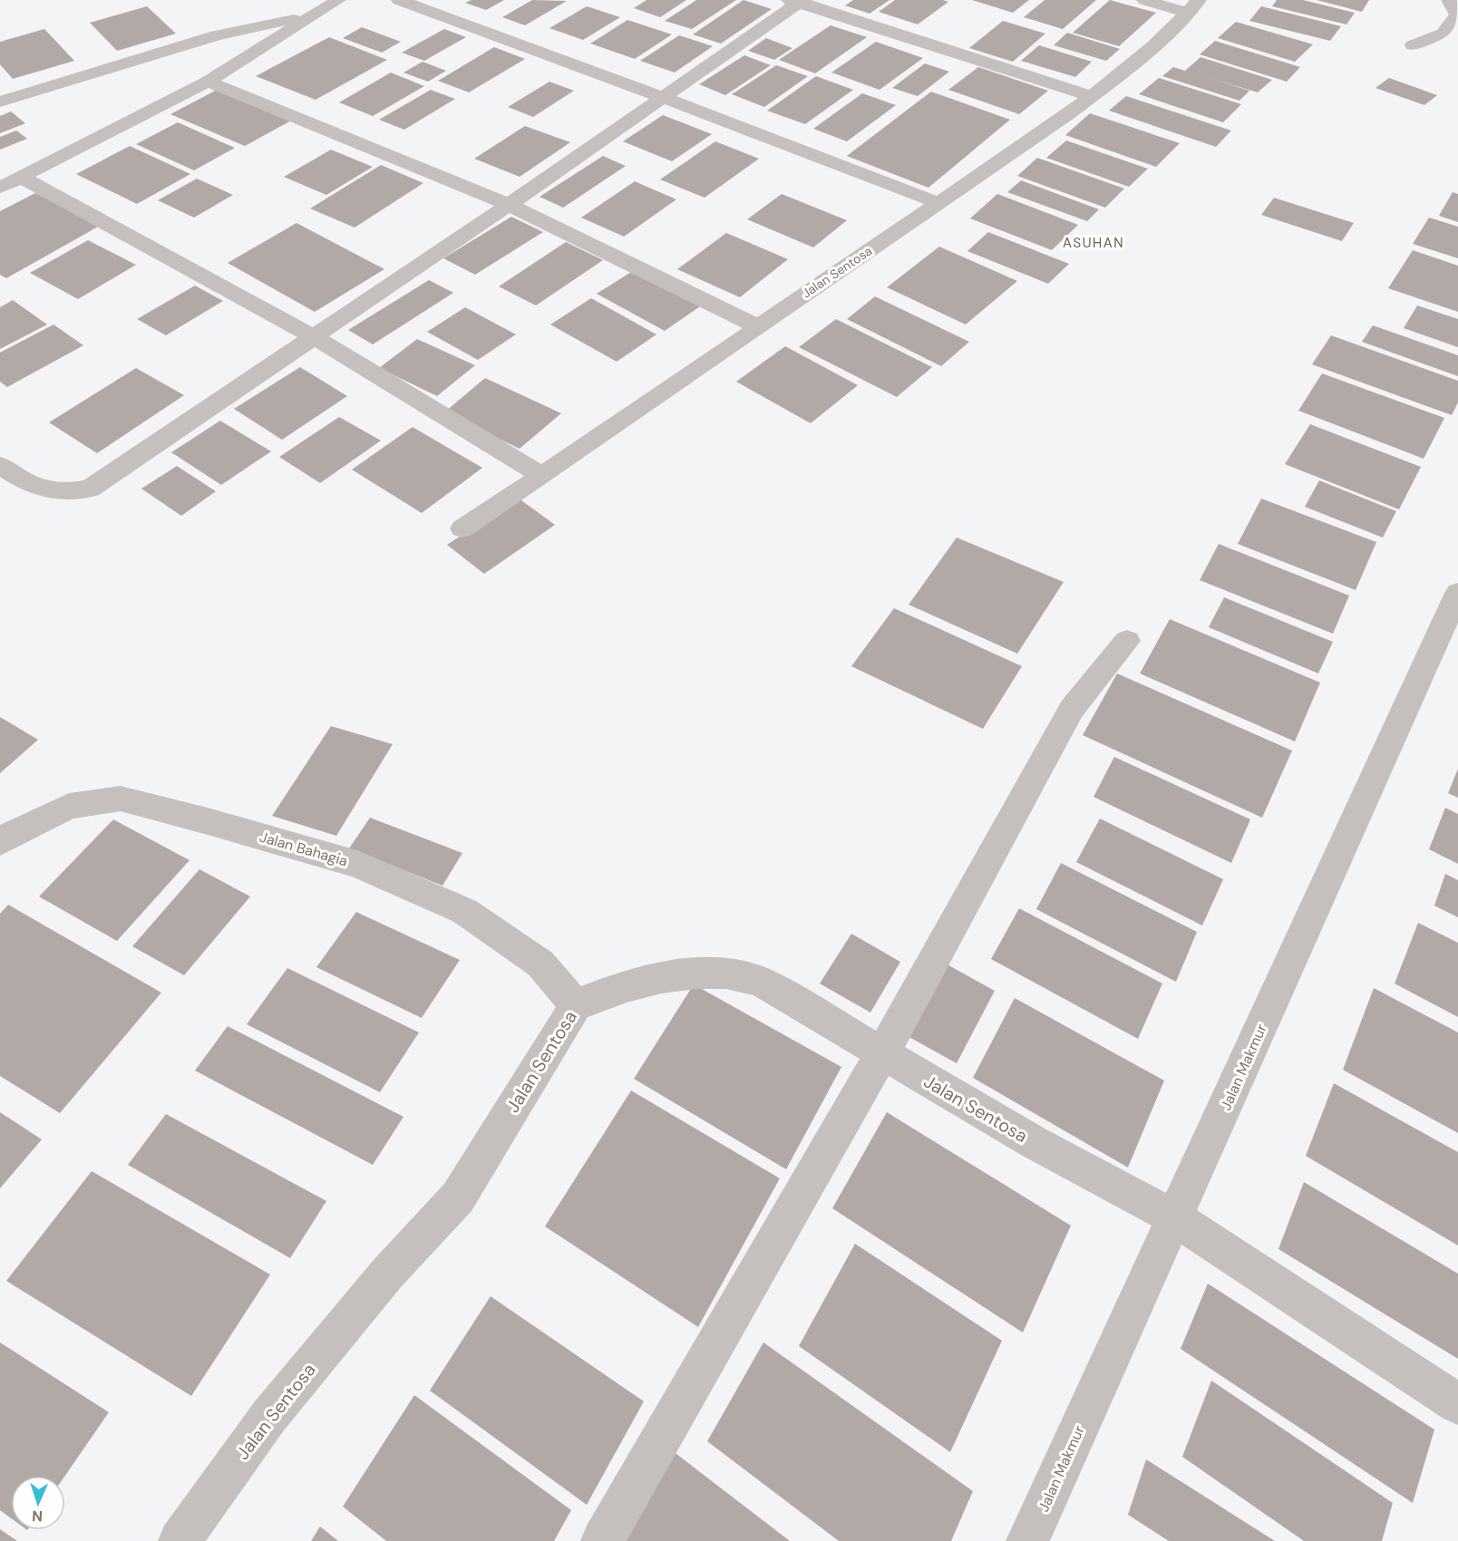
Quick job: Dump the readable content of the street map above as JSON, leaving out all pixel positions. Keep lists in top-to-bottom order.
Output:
{
  "streets": {
    "street": ["Jalan Sentosa", "Jalan Bahagia", "Jalan Makmur"]
  },
  "crossings": [
    ["Jalan Sentosa", "Jalan Bahagia"],
    ["Jalan Sentosa", "Jalan Makmur"]
  ],
  "districts": ["ASUHAN"],
  "north": "bottom"
}
